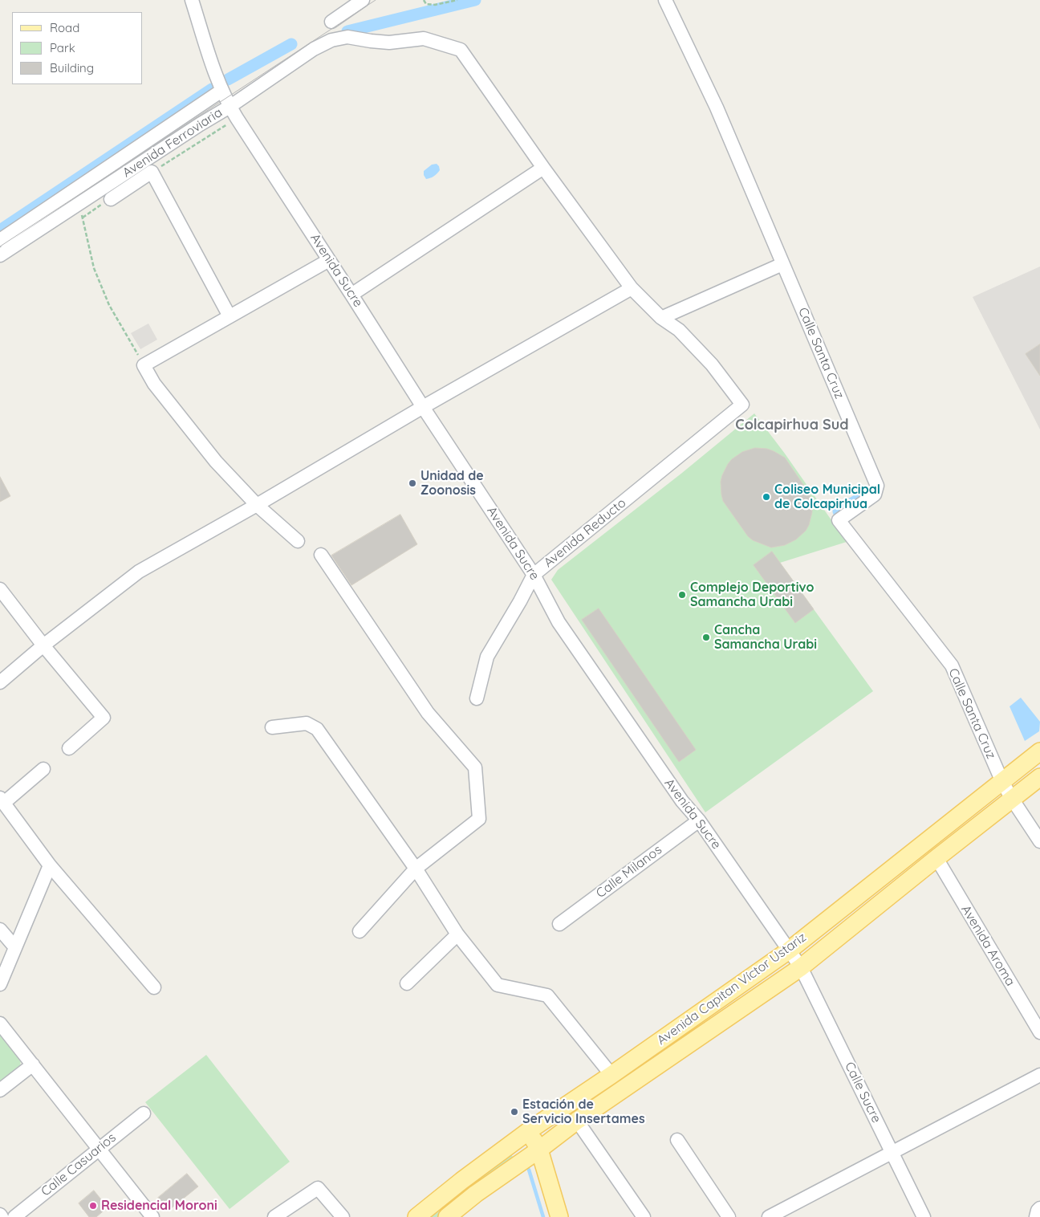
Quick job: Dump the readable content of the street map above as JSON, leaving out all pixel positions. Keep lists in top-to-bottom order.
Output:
{
  "streets": {
    "main road": ["Avenida Capitan Víctor Ustariz"],
    "street": [
      "Avenida Ferroviaria",
      "Avenida Sucre",
      "Calle Santa Cruz",
      "Avenida Reducto",
      "Calle Milanos",
      "Avenida Aroma",
      "Calle Sucre",
      "Calle Casuarios"
    ]
  },
  "crossings": [
    ["Avenida Ferroviaria", "Avenida Sucre"],
    ["Avenida Sucre", "Avenida Reducto"],
    ["Avenida Sucre", "Calle Milanos"],
    ["Avenida Sucre", "Avenida Capitan Víctor Ustariz"],
    ["Avenida Sucre", "Calle Sucre"],
    ["Calle Santa Cruz", "Avenida Capitan Víctor Ustariz"],
    ["Avenida Aroma", "Avenida Capitan Víctor Ustariz"],
    ["Avenida Capitan Víctor Ustariz", "Calle Sucre"]
  ],
  "districts": ["Colcapirhua Sud"],
  "places": [
    "Unidad de Zoonosis",
    "Coliseo Municipal de Colcapirhua",
    "Complejo Deportivo Samancha Urabi",
    "Cancha Samancha Urabi",
    "Estación de Servicio Insertames",
    "Residencial Moroni"
  ],
  "legend": ["Road", "Park", "Building"]
}
